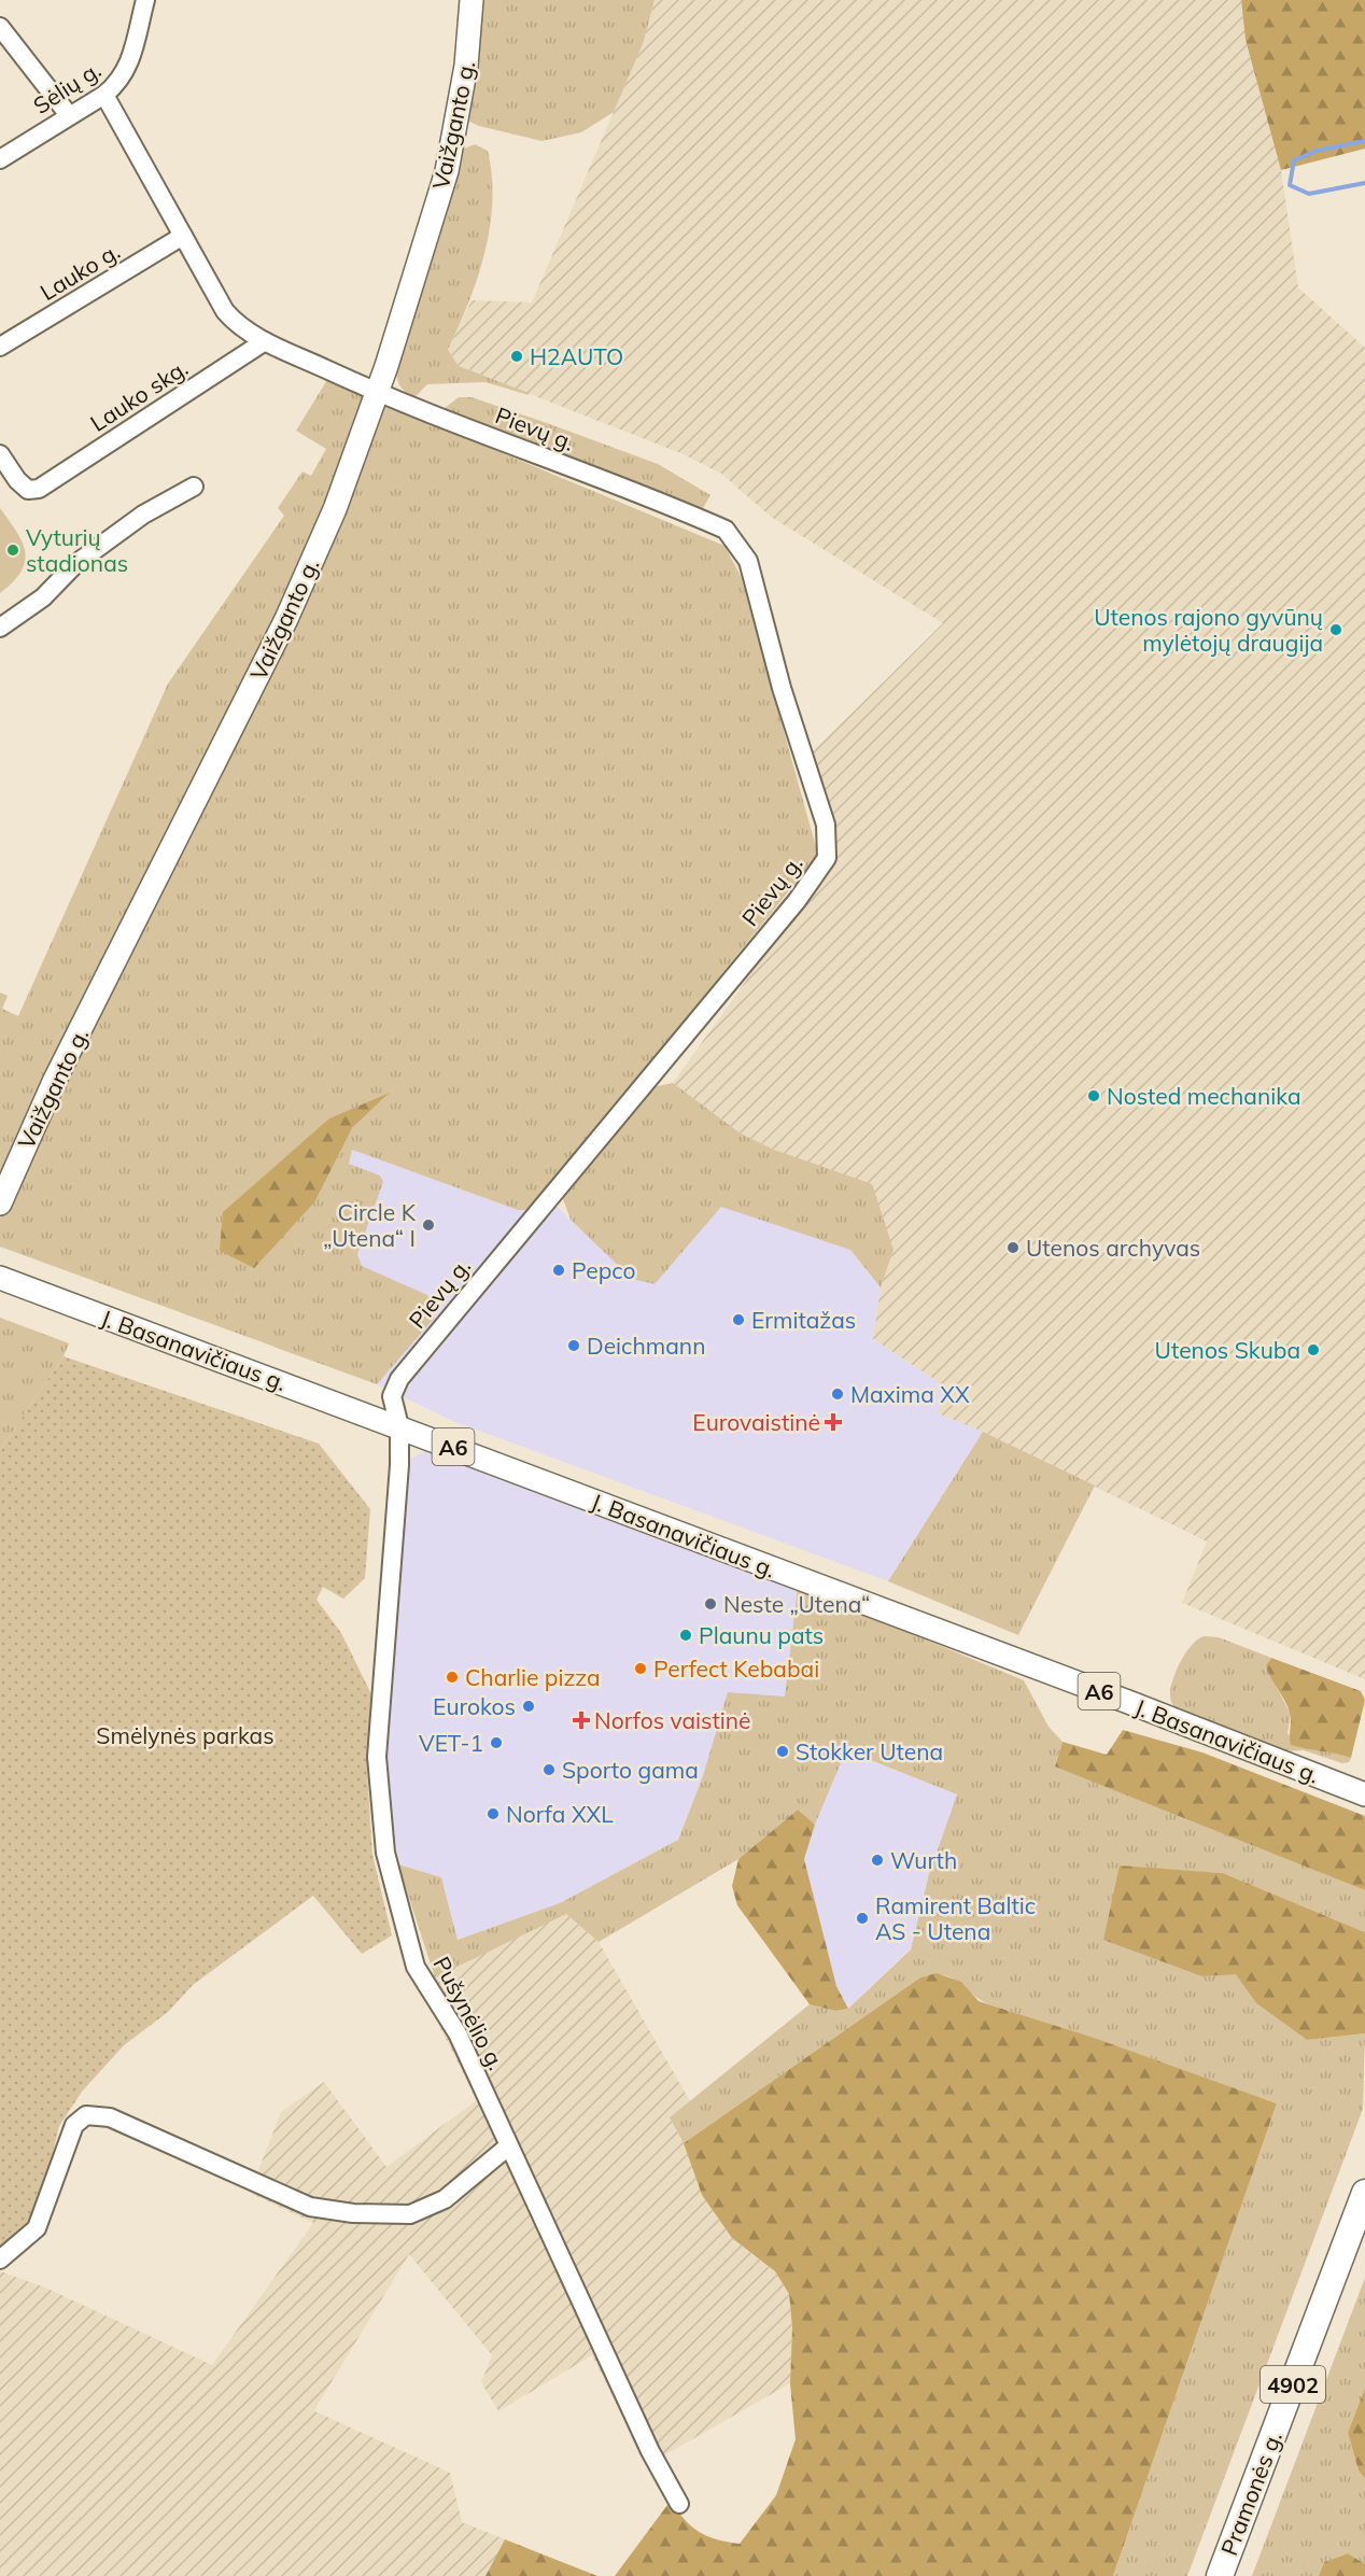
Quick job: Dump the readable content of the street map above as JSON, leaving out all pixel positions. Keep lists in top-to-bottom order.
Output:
{
  "streets": {
    "highway": ["4902", "Pramonės g."],
    "main road": ["Vaižganto g.", "J. Basanavičiaus g.", "A6"],
    "street": [
      "Sėlių g.",
      "Lauko g.",
      "Lauko skg.",
      "Pievų g.",
      "Pušynėlio g."
    ]
  },
  "crossings": [
    ["Sėlių g.", "Pievų g."],
    ["Vaižganto g.", "Pievų g."],
    ["Lauko g.", "Pievų g."],
    ["Lauko skg.", "Pievų g."],
    ["Pievų g.", "J. Basanavičiaus g."],
    ["Pievų g.", "Pušynėlio g."],
    ["J. Basanavičiaus g.", "Pušynėlio g."]
  ],
  "parks": ["Smėlynės parkas"],
  "places": {
    "other": [
      "H2AUTO",
      "Vyturių stadionas",
      "Utenos rajono gyvūnų mylėtojų draugija",
      "Nosted mechanika",
      "Circle K „Utena“ I",
      "Utenos archyvas",
      "Pepco",
      "Ermitažas",
      "Deichmann",
      "Utenos Skuba",
      "Maxima XX",
      "Neste „Utena“",
      "Plaunu pats",
      "Perfect Kebabai",
      "Charlie pizza",
      "Eurokos",
      "VET-1",
      "Stokker Utena",
      "Sporto gama",
      "Norfa XXL",
      "Wurth",
      "Ramirent Baltic AS - Utena"
    ],
    "health": ["Eurovaistinė", "Norfos vaistinė"]
  }
}
